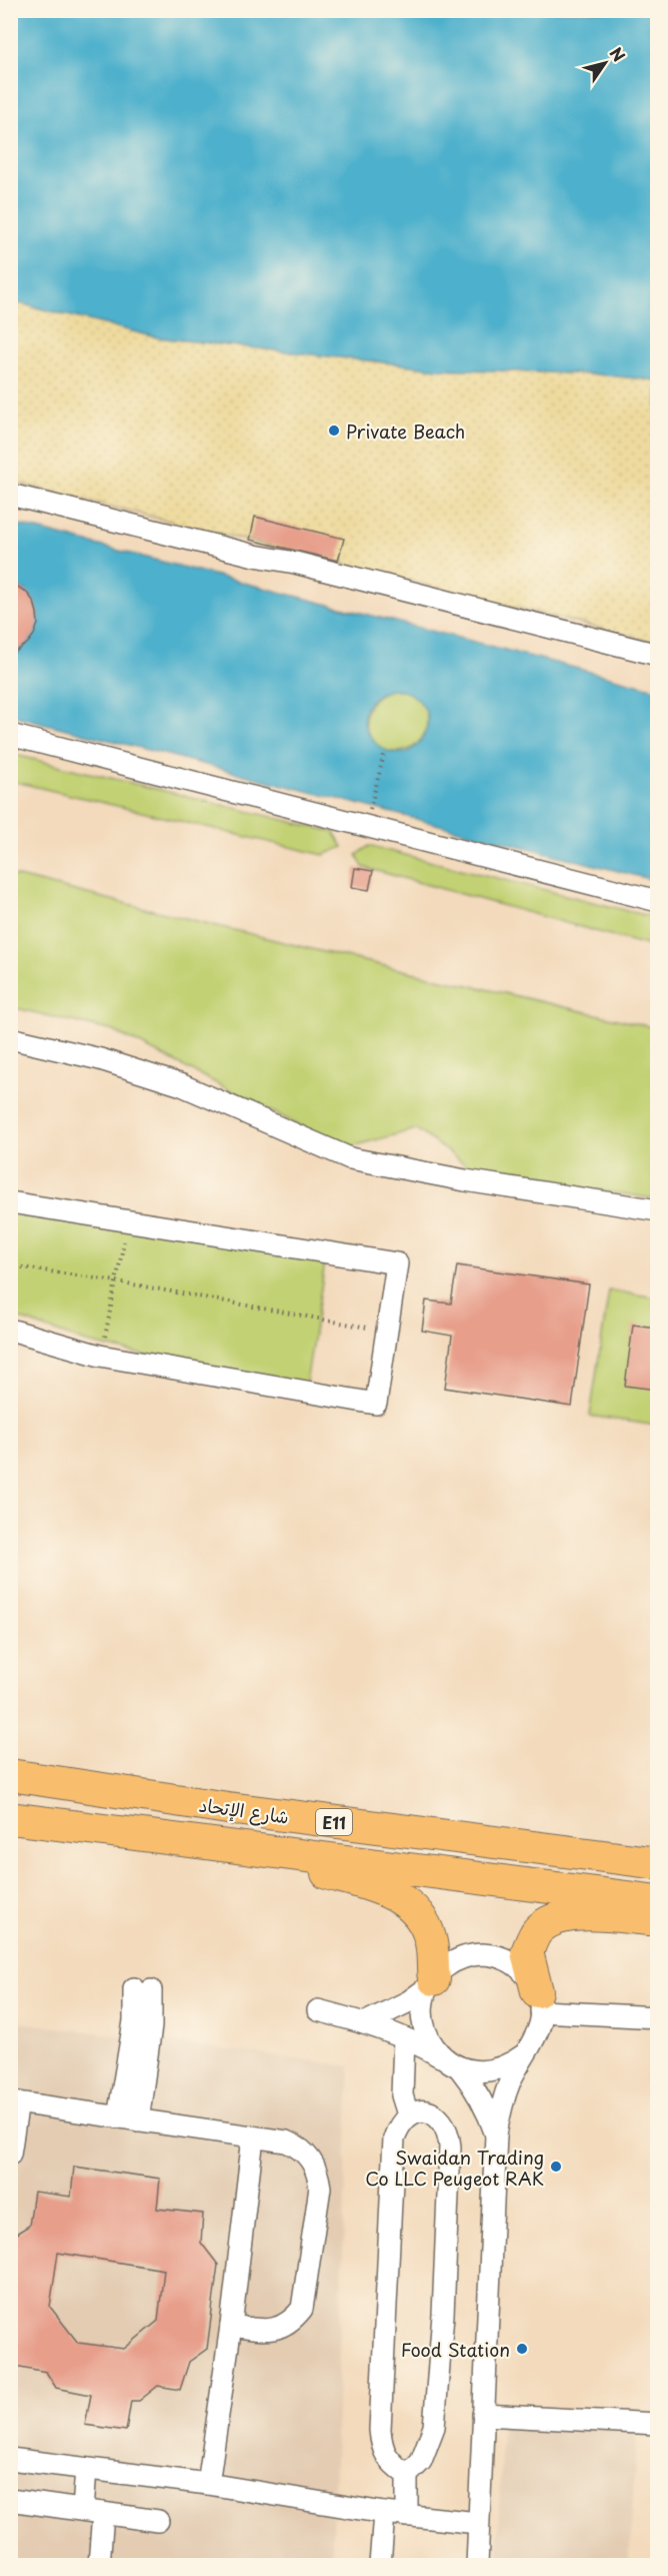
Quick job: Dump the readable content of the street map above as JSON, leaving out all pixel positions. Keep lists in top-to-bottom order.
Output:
{
  "streets": {
    "highway": ["شارع الإتحاد", "E11"]
  },
  "places": ["Private Beach", "Swaidan Trading Co LLC Peugeot RAK", "Food Station"],
  "north": "top right"
}
